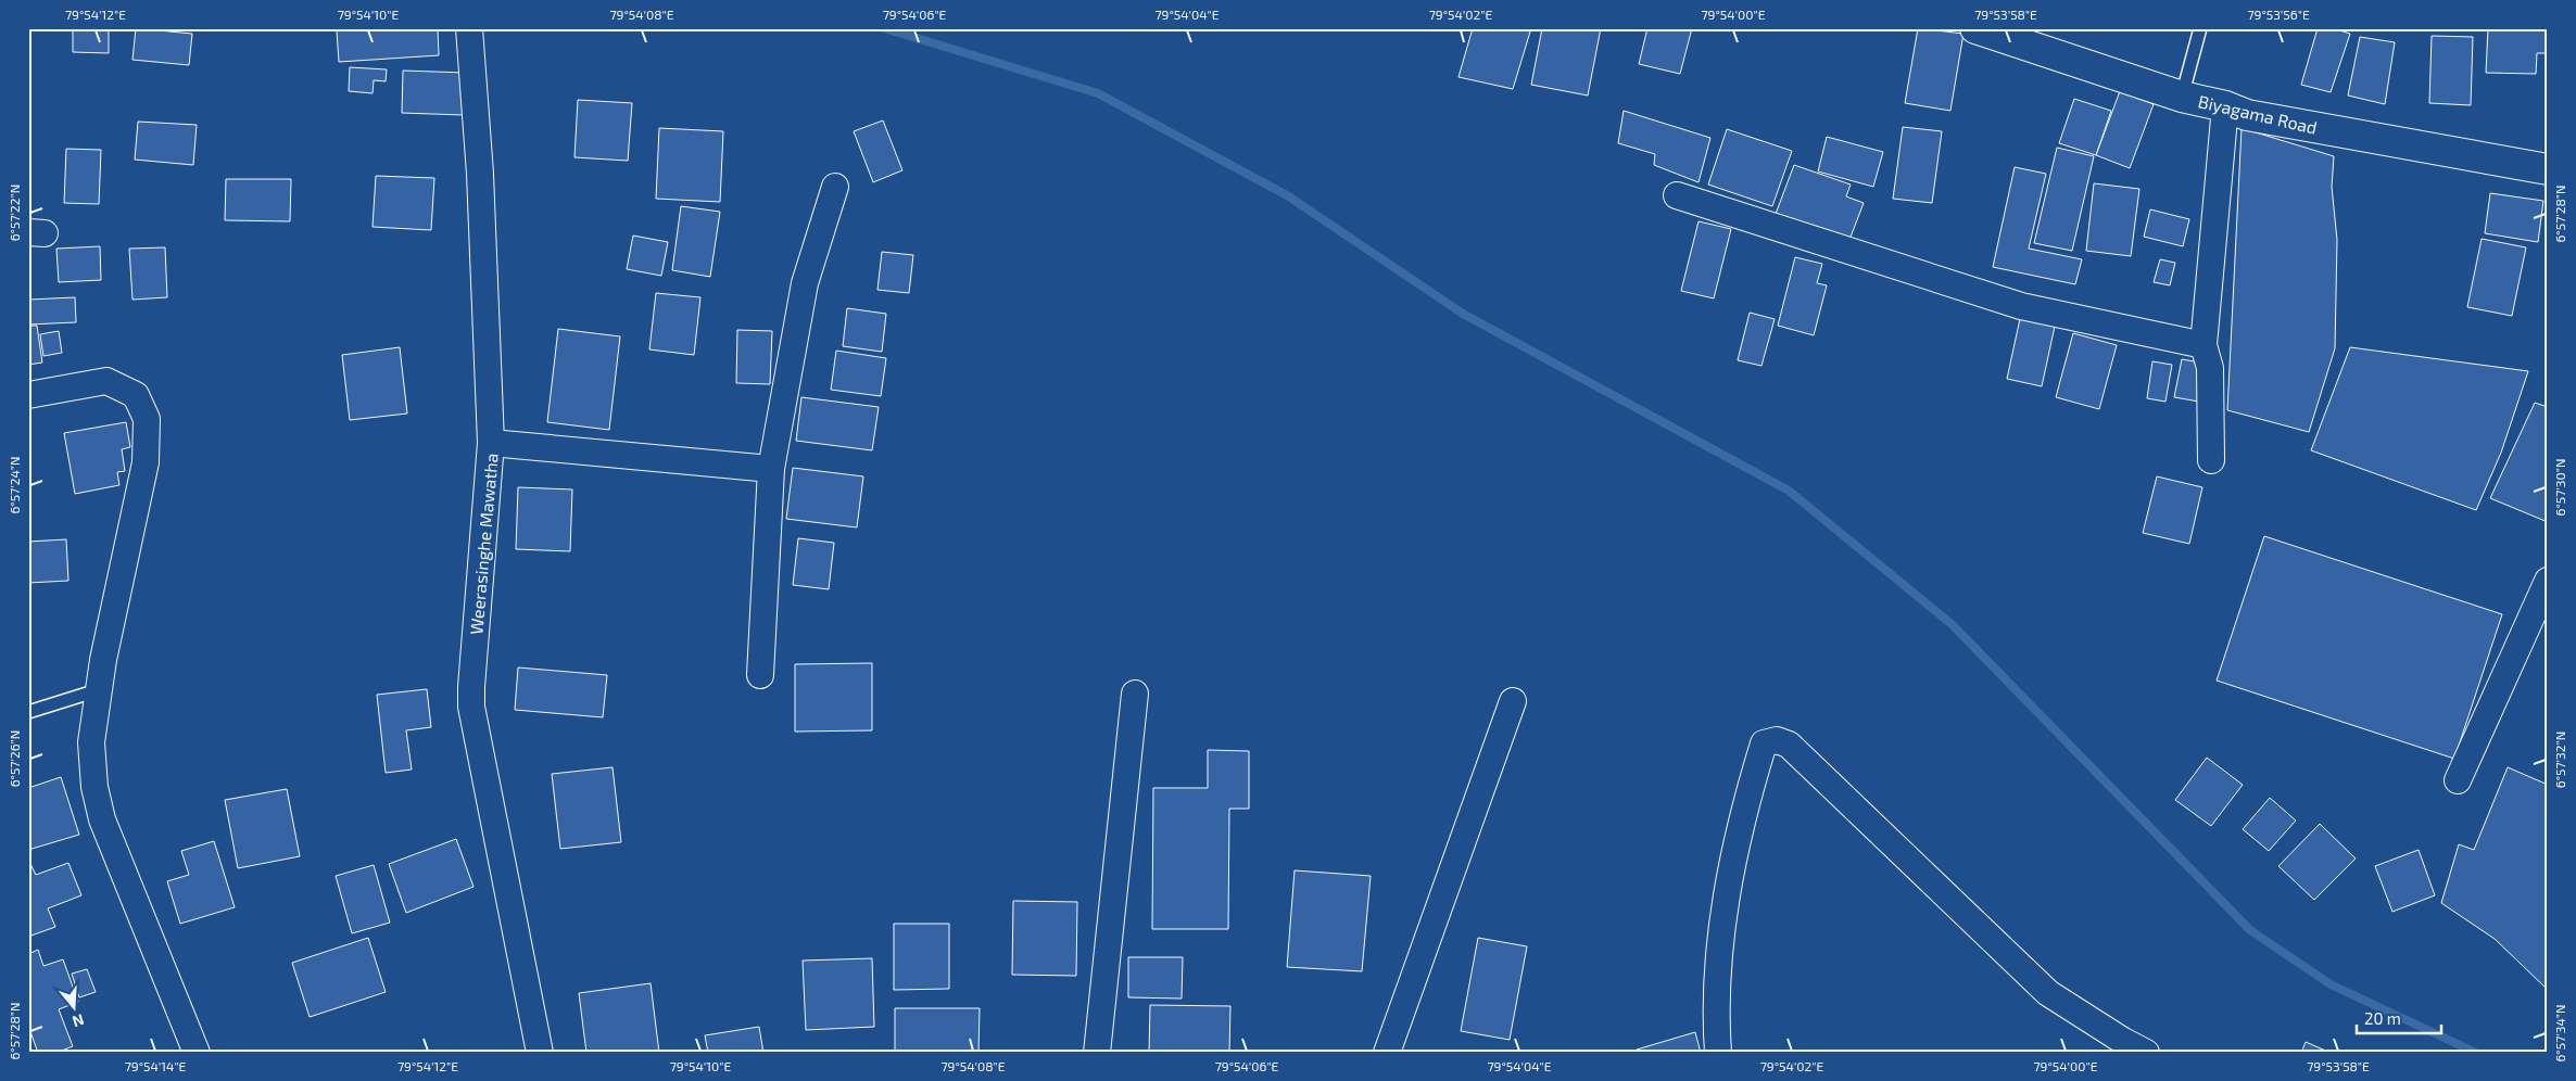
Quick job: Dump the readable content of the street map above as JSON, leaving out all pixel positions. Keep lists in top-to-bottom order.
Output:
{
  "streets": {
    "main road": ["Biyagama Road"],
    "street": ["Weerasinghe Mawatha"]
  },
  "scale_bar": "20 m",
  "north": "bottom",
  "coordinates": [
    "79°54'12\"E",
    "79°54'10\"E",
    "79°54'08\"E",
    "79°54'06\"E",
    "79°54'04\"E",
    "79°54'02\"E",
    "79°54'00\"E",
    "79°53'58\"E",
    "79°53'56\"E",
    "6°57'22\"N",
    "6°57'28\"N",
    "6°57'24\"N",
    "6°57'30\"N",
    "6°57'26\"N",
    "6°57'32\"N",
    "6°57'34\"N",
    "79°54'14\"E"
  ]
}
